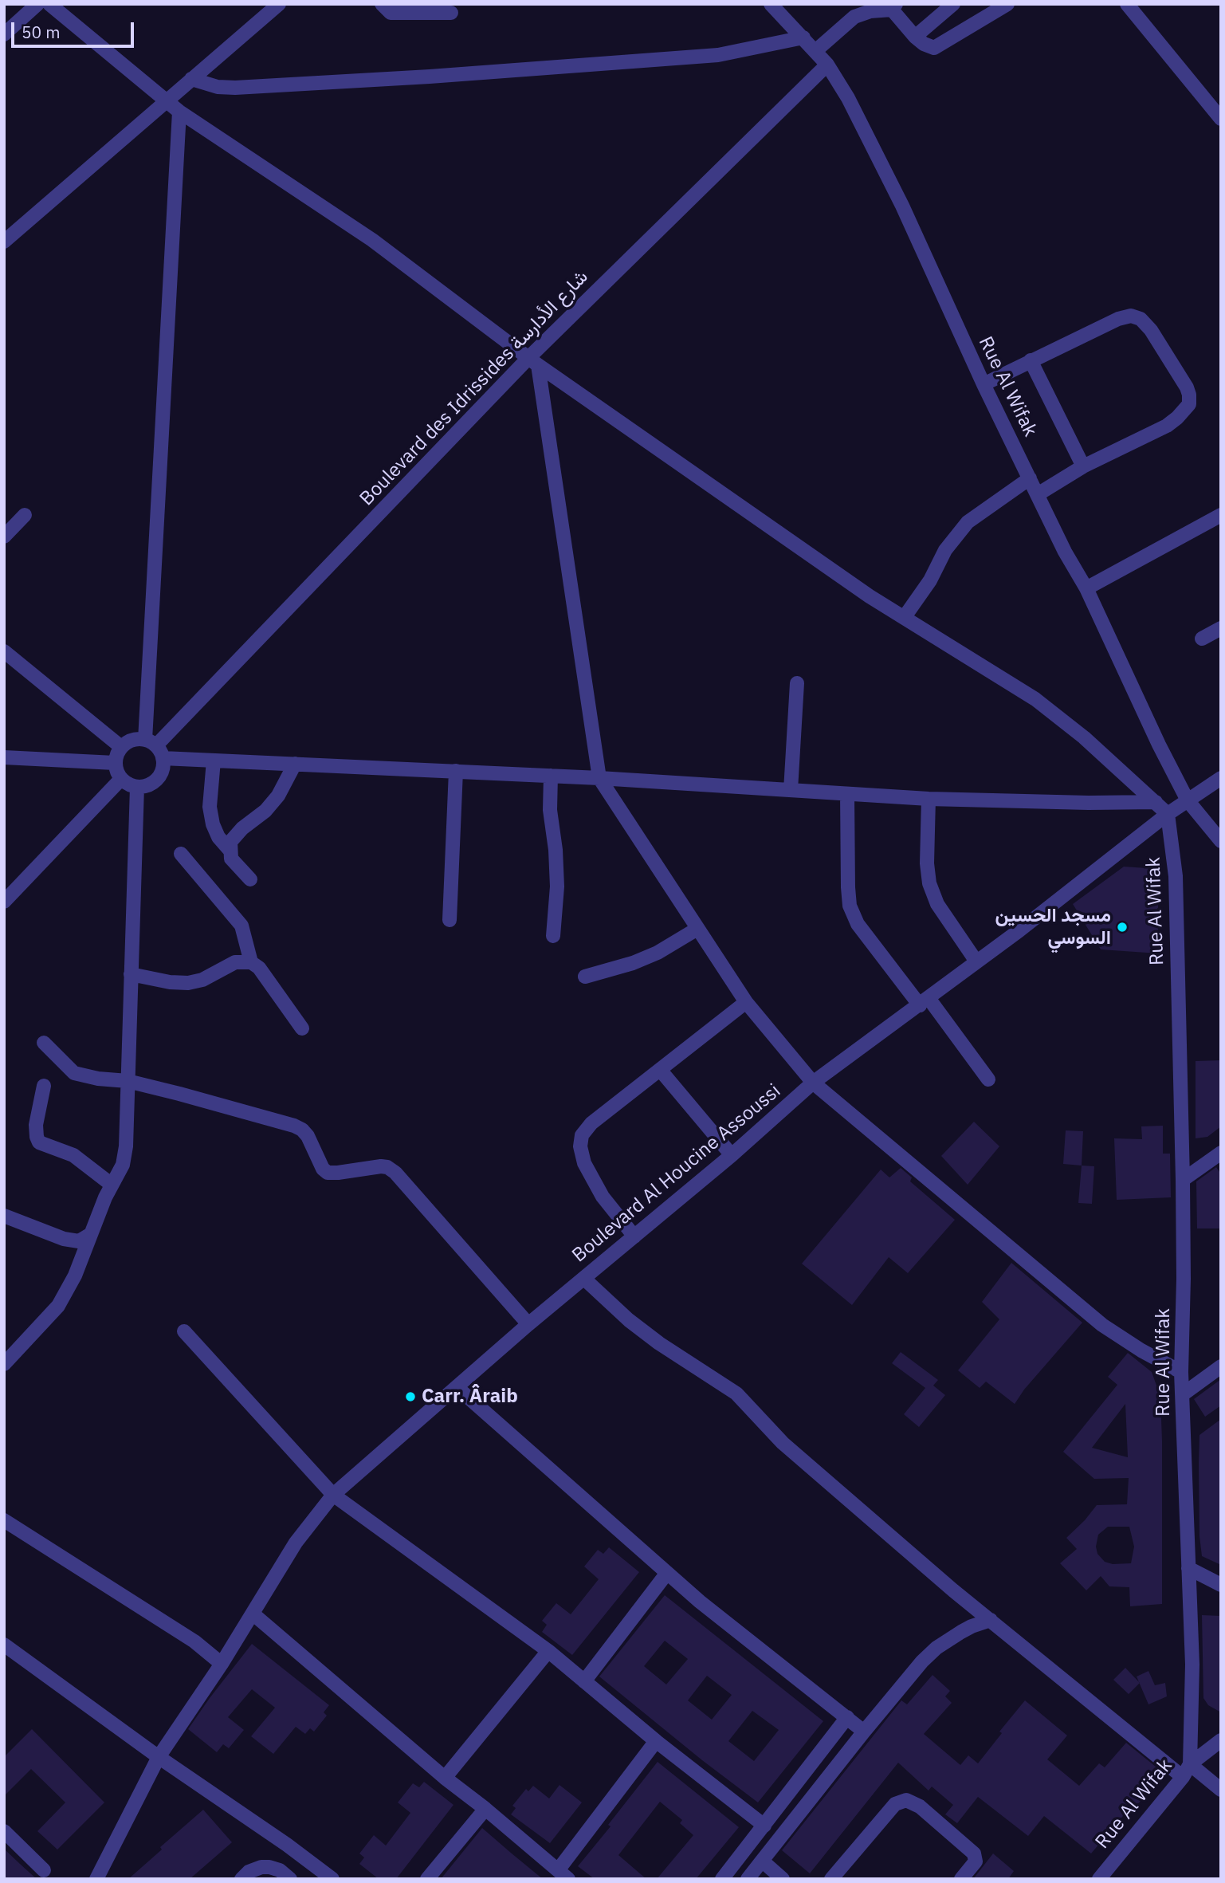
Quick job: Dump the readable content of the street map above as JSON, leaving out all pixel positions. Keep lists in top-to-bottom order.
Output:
{
  "streets": {
    "street": ["Rue Al Wifak", "Boulevard des Idrissides شارع الأدارسة", "Boulevard Al Houcine Assoussi"]
  },
  "crossings": [
    ["Rue Al Wifak", "Boulevard des Idrissides شارع الأدارسة"],
    ["Rue Al Wifak", "Boulevard Al Houcine Assoussi"]
  ],
  "places": ["مسجد الحسين السوسي", "Carr. Âraib"],
  "scale_bar": "50 m"
}
